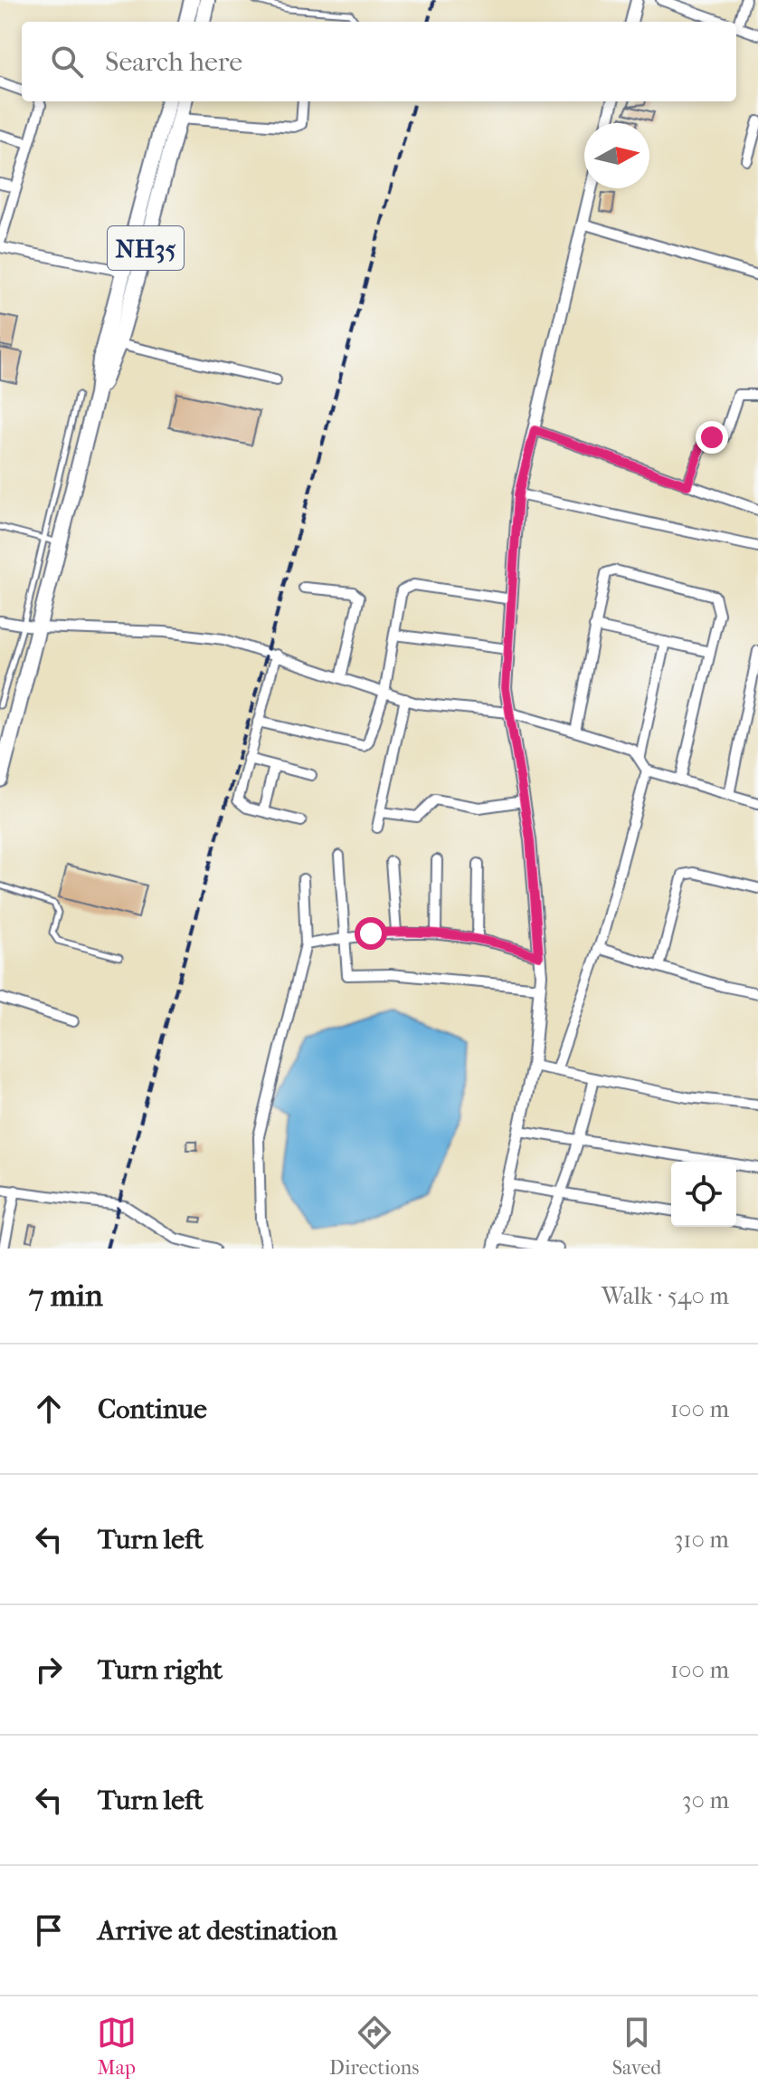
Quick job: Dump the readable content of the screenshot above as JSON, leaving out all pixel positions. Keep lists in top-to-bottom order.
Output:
{
  "streets": {
    "highway": ["NH35"]
  },
  "north": "right",
  "page": {
    "search": "Search here",
    "heading": ["7 min", "Walk · 540 m"],
    "list": [
      ["Continue", "100 m"],
      ["Turn left", "310 m"],
      ["Turn right", "100 m"],
      ["Turn left", "30 m"],
      "Arrive at destination"
    ],
    "nav": ["Map", "Directions", "Saved"]
  }
}
